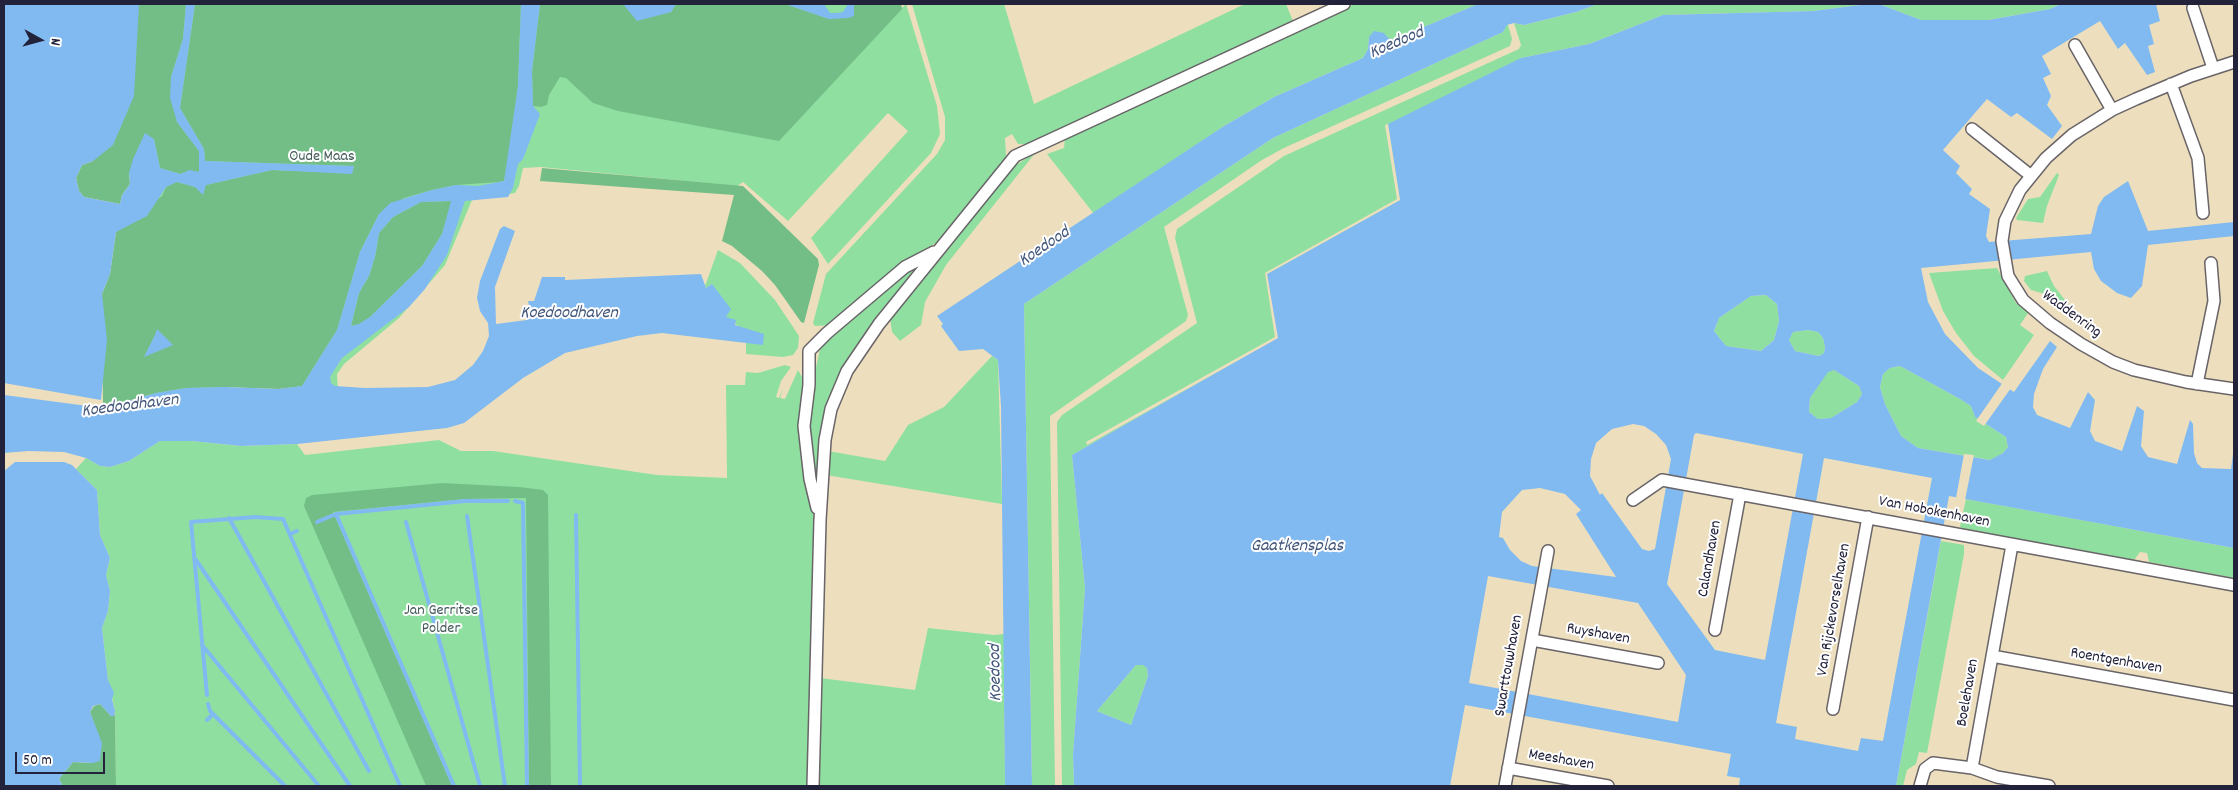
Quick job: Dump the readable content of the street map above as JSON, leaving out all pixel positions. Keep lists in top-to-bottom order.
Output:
{
  "streets": {
    "street": [
      "Waddenring",
      "Van Hobokenhaven",
      "Calandhaven",
      "Van Rijckevorselhaven",
      "Ruyshaven",
      "Roentgenhaven",
      "Swarttouwhaven",
      "Boelehaven",
      "Meeshaven"
    ]
  },
  "crossings": [
    ["Van Hobokenhaven", "Calandhaven"],
    ["Van Hobokenhaven", "Van Rijckevorselhaven"],
    ["Van Hobokenhaven", "Boelehaven"],
    ["Ruyshaven", "Swarttouwhaven"],
    ["Roentgenhaven", "Boelehaven"],
    ["Swarttouwhaven", "Meeshaven"]
  ],
  "water": ["Koedood", "Koedoodhaven", "Gaatkensplas"],
  "parks": ["Oude Maas", "Jan Gerritse Polder"],
  "scale_bar": "50 m",
  "north": "right"
}
